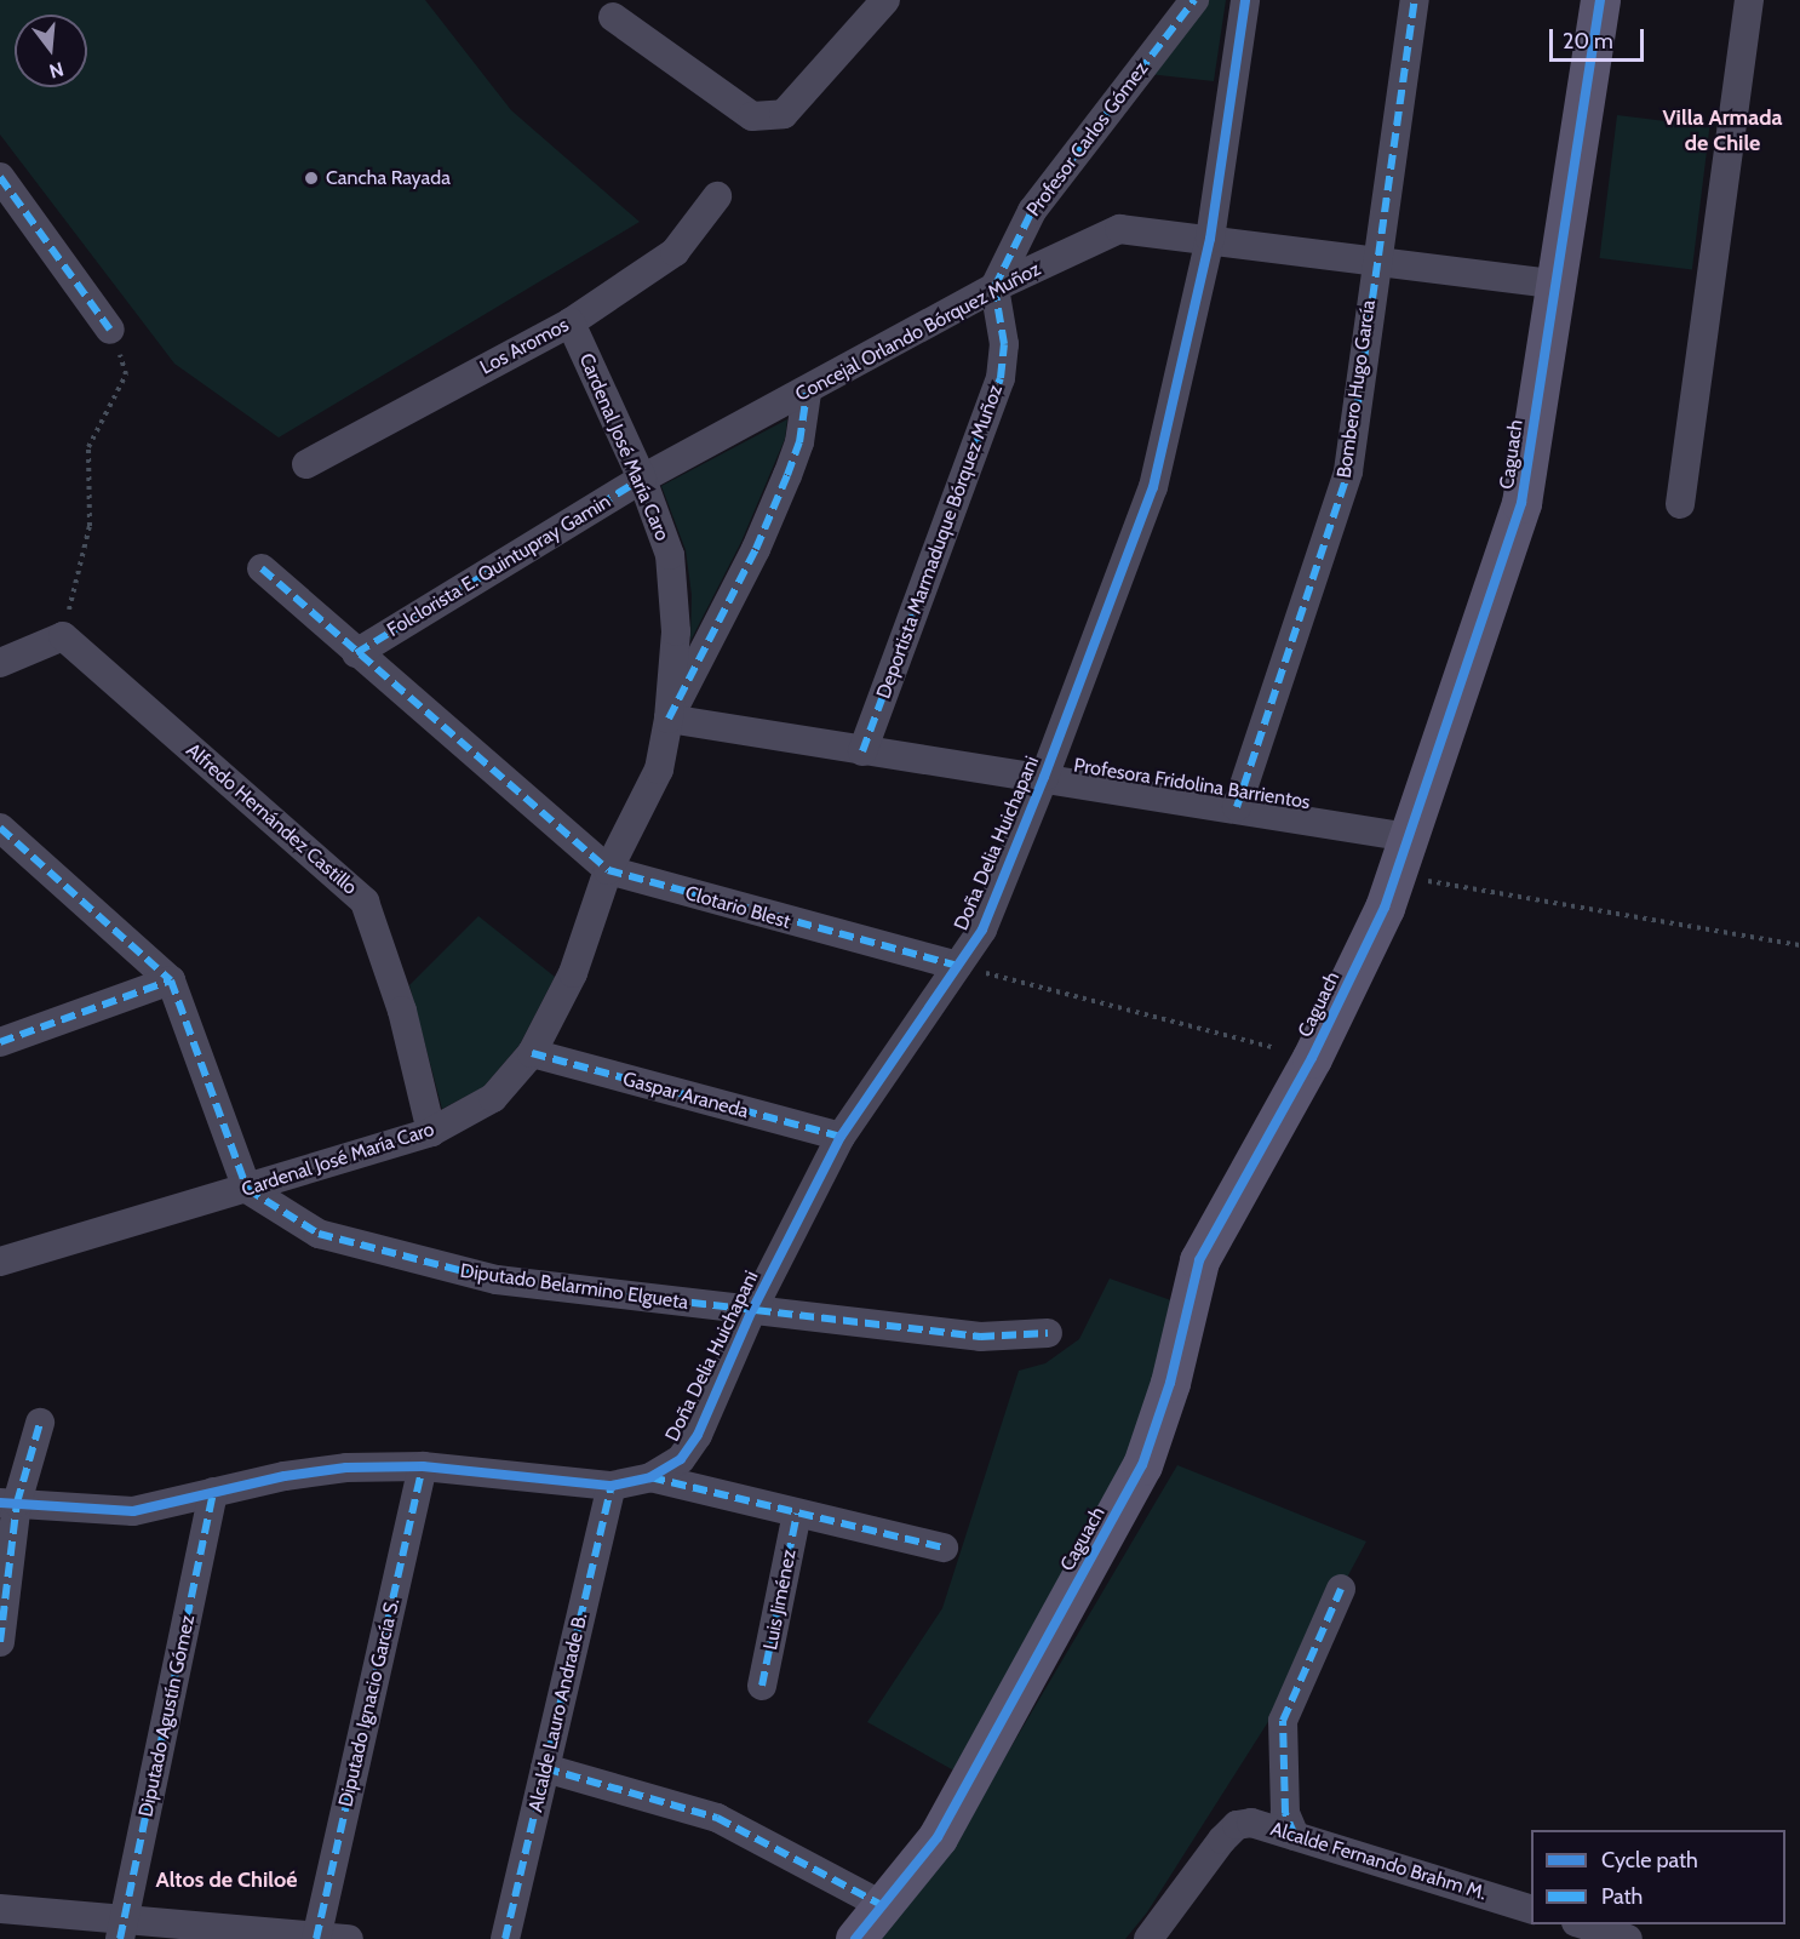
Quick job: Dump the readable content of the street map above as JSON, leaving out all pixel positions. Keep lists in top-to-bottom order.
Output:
{
  "streets": {
    "street": [
      "Profesor Carlos Gómez",
      "Concejal Orlando Bórquez Muñoz",
      "Los Aromos",
      "Bombero Hugo García",
      "Cardenal José María Caro",
      "Caguach",
      "Deportista Marmaduque Bórquez Muñoz",
      "Folclorista E. Quintupray Gamin",
      "Profesora Fridolina Barrientos",
      "Alfredo Hernández Castillo",
      "Doña Delia Huichapani",
      "Clotario Blest",
      "Gaspar Araneda",
      "Diputado Belarmino Elgueta",
      "Luis Jiménez",
      "Diputado Ignacio García S.",
      "Alcalde Lauro Andrade B.",
      "Diputado Agustín Gómez",
      "Alcalde Fernando Brahm M."
    ]
  },
  "crossings": [
    ["Profesor Carlos Gómez", "Concejal Orlando Bórquez Muñoz"],
    ["Profesor Carlos Gómez", "Deportista Marmaduque Bórquez Muñoz"],
    ["Concejal Orlando Bórquez Muñoz", "Bombero Hugo García"],
    ["Concejal Orlando Bórquez Muñoz", "Cardenal José María Caro"],
    ["Concejal Orlando Bórquez Muñoz", "Caguach"],
    ["Concejal Orlando Bórquez Muñoz", "Deportista Marmaduque Bórquez Muñoz"],
    ["Concejal Orlando Bórquez Muñoz", "Folclorista E. Quintupray Gamin"],
    ["Concejal Orlando Bórquez Muñoz", "Doña Delia Huichapani"],
    ["Los Aromos", "Cardenal José María Caro"],
    ["Bombero Hugo García", "Profesora Fridolina Barrientos"],
    ["Cardenal José María Caro", "Folclorista E. Quintupray Gamin"],
    ["Cardenal José María Caro", "Profesora Fridolina Barrientos"],
    ["Cardenal José María Caro", "Alfredo Hernández Castillo"],
    ["Cardenal José María Caro", "Clotario Blest"],
    ["Cardenal José María Caro", "Gaspar Araneda"],
    ["Cardenal José María Caro", "Diputado Belarmino Elgueta"],
    ["Caguach", "Profesora Fridolina Barrientos"],
    ["Deportista Marmaduque Bórquez Muñoz", "Profesora Fridolina Barrientos"],
    ["Folclorista E. Quintupray Gamin", "Clotario Blest"],
    ["Profesora Fridolina Barrientos", "Doña Delia Huichapani"],
    ["Doña Delia Huichapani", "Clotario Blest"],
    ["Doña Delia Huichapani", "Gaspar Araneda"],
    ["Doña Delia Huichapani", "Diputado Belarmino Elgueta"]
  ],
  "districts": ["Villa Armada de Chile", "Altos de Chiloé"],
  "places": ["Cancha Rayada"],
  "legend": ["Cycle path", "Path"],
  "scale_bar": "20 m",
  "north": "bottom"
}
